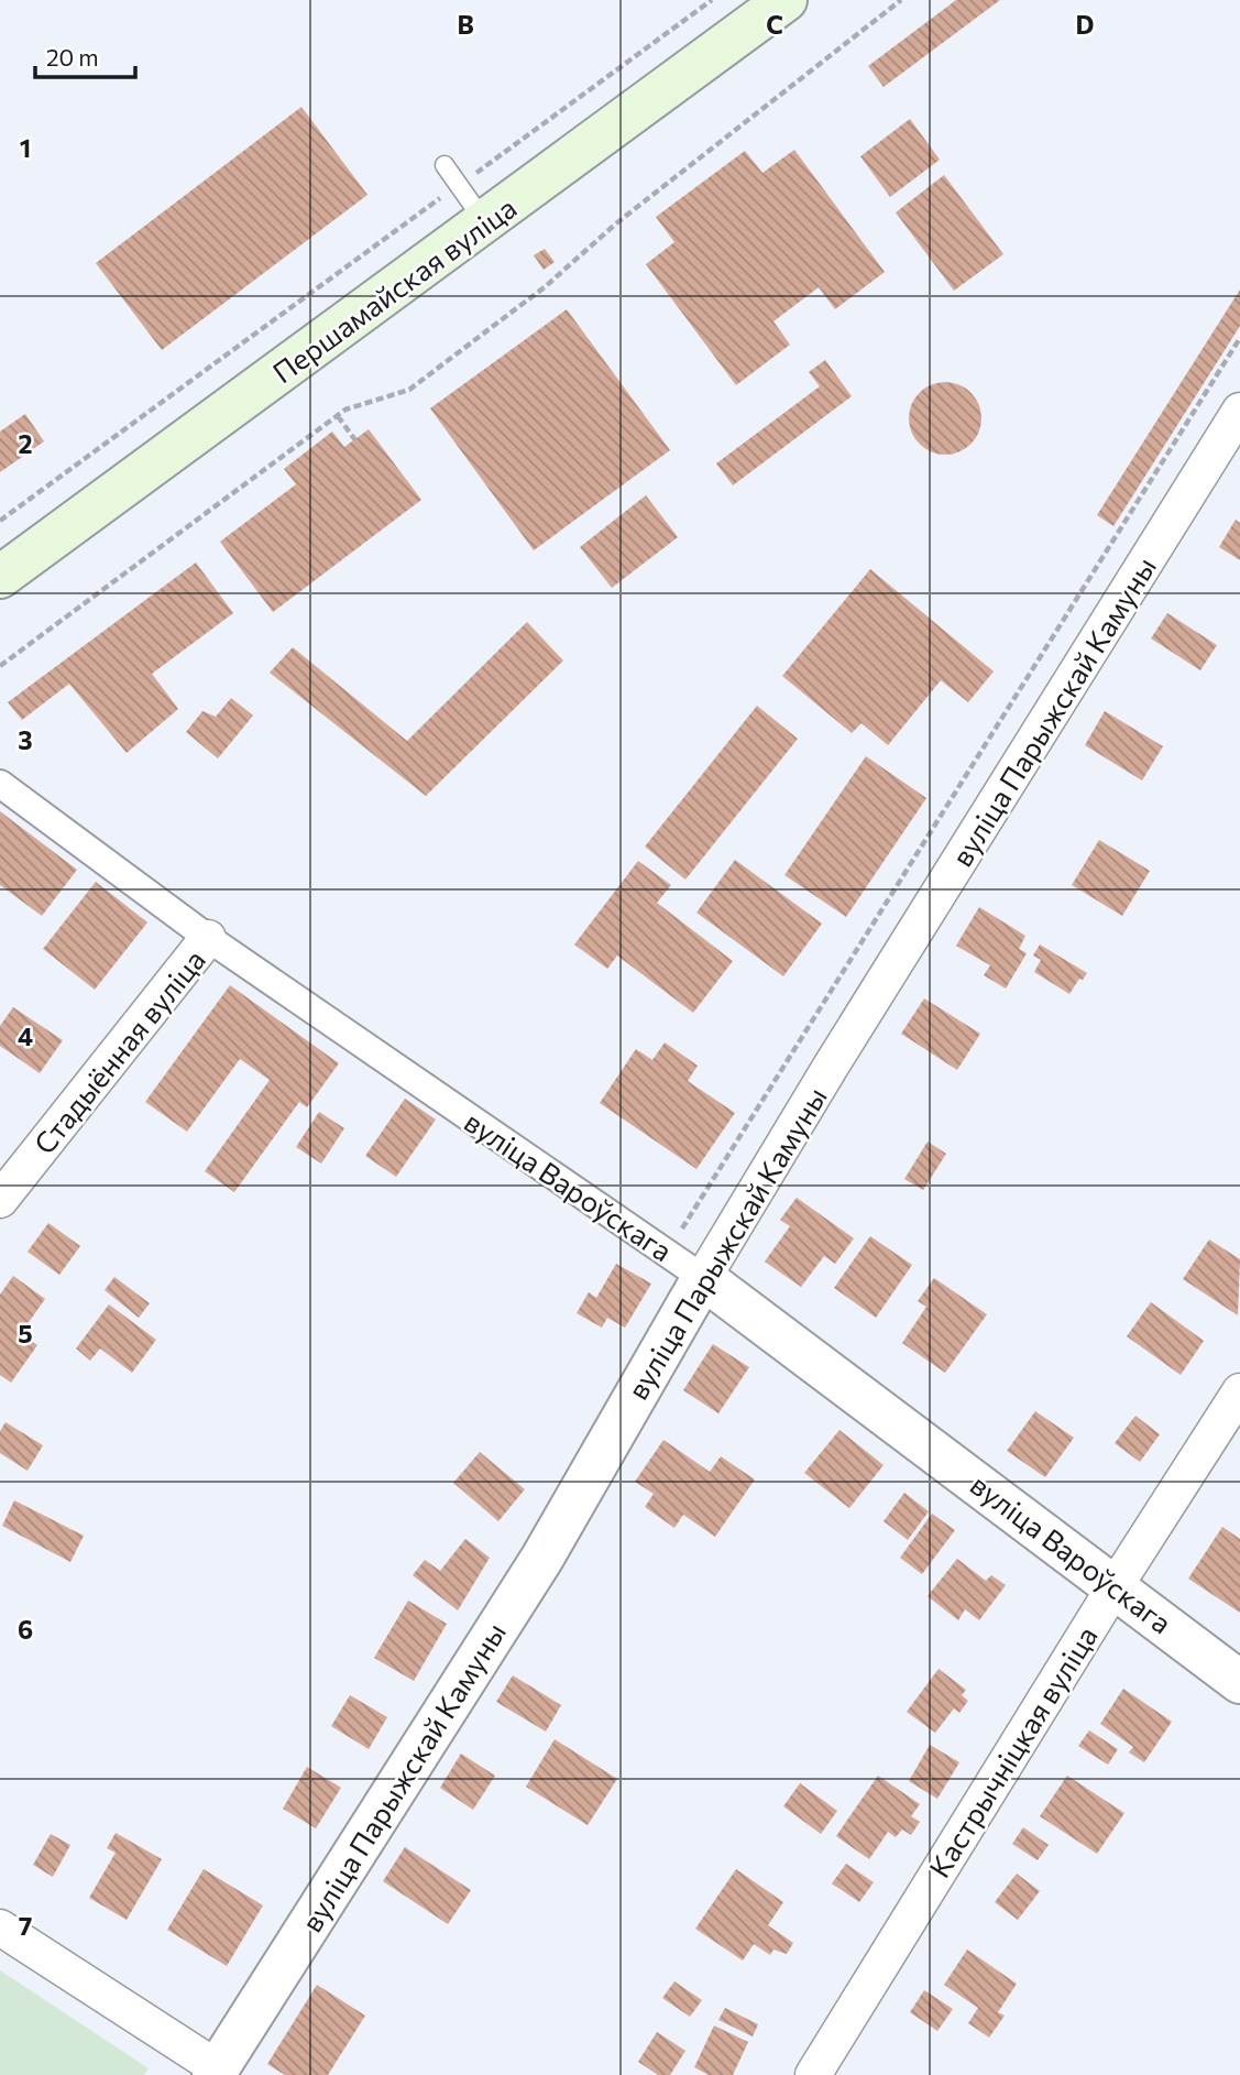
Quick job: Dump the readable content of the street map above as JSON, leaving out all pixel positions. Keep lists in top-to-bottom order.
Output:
{
  "streets": {
    "main road": ["Першамайская вуліца"],
    "street": [
      "вуліца Парыжскай Камуны",
      "Стадыённая вуліца",
      "вуліца Вароўскага",
      "Кастрычніцкая вуліца"
    ]
  },
  "crossings": [
    ["вуліца Парыжскай Камуны", "вуліца Вароўскага"],
    ["Стадыённая вуліца", "вуліца Вароўскага"],
    ["вуліца Вароўскага", "Кастрычніцкая вуліца"]
  ],
  "scale_bar": "20 m",
  "grid": {
    "columns": ["B", "C", "D"],
    "rows": [
      "1",
      "2",
      "3",
      "4",
      "5",
      "6",
      "7"
    ]
  }
}
